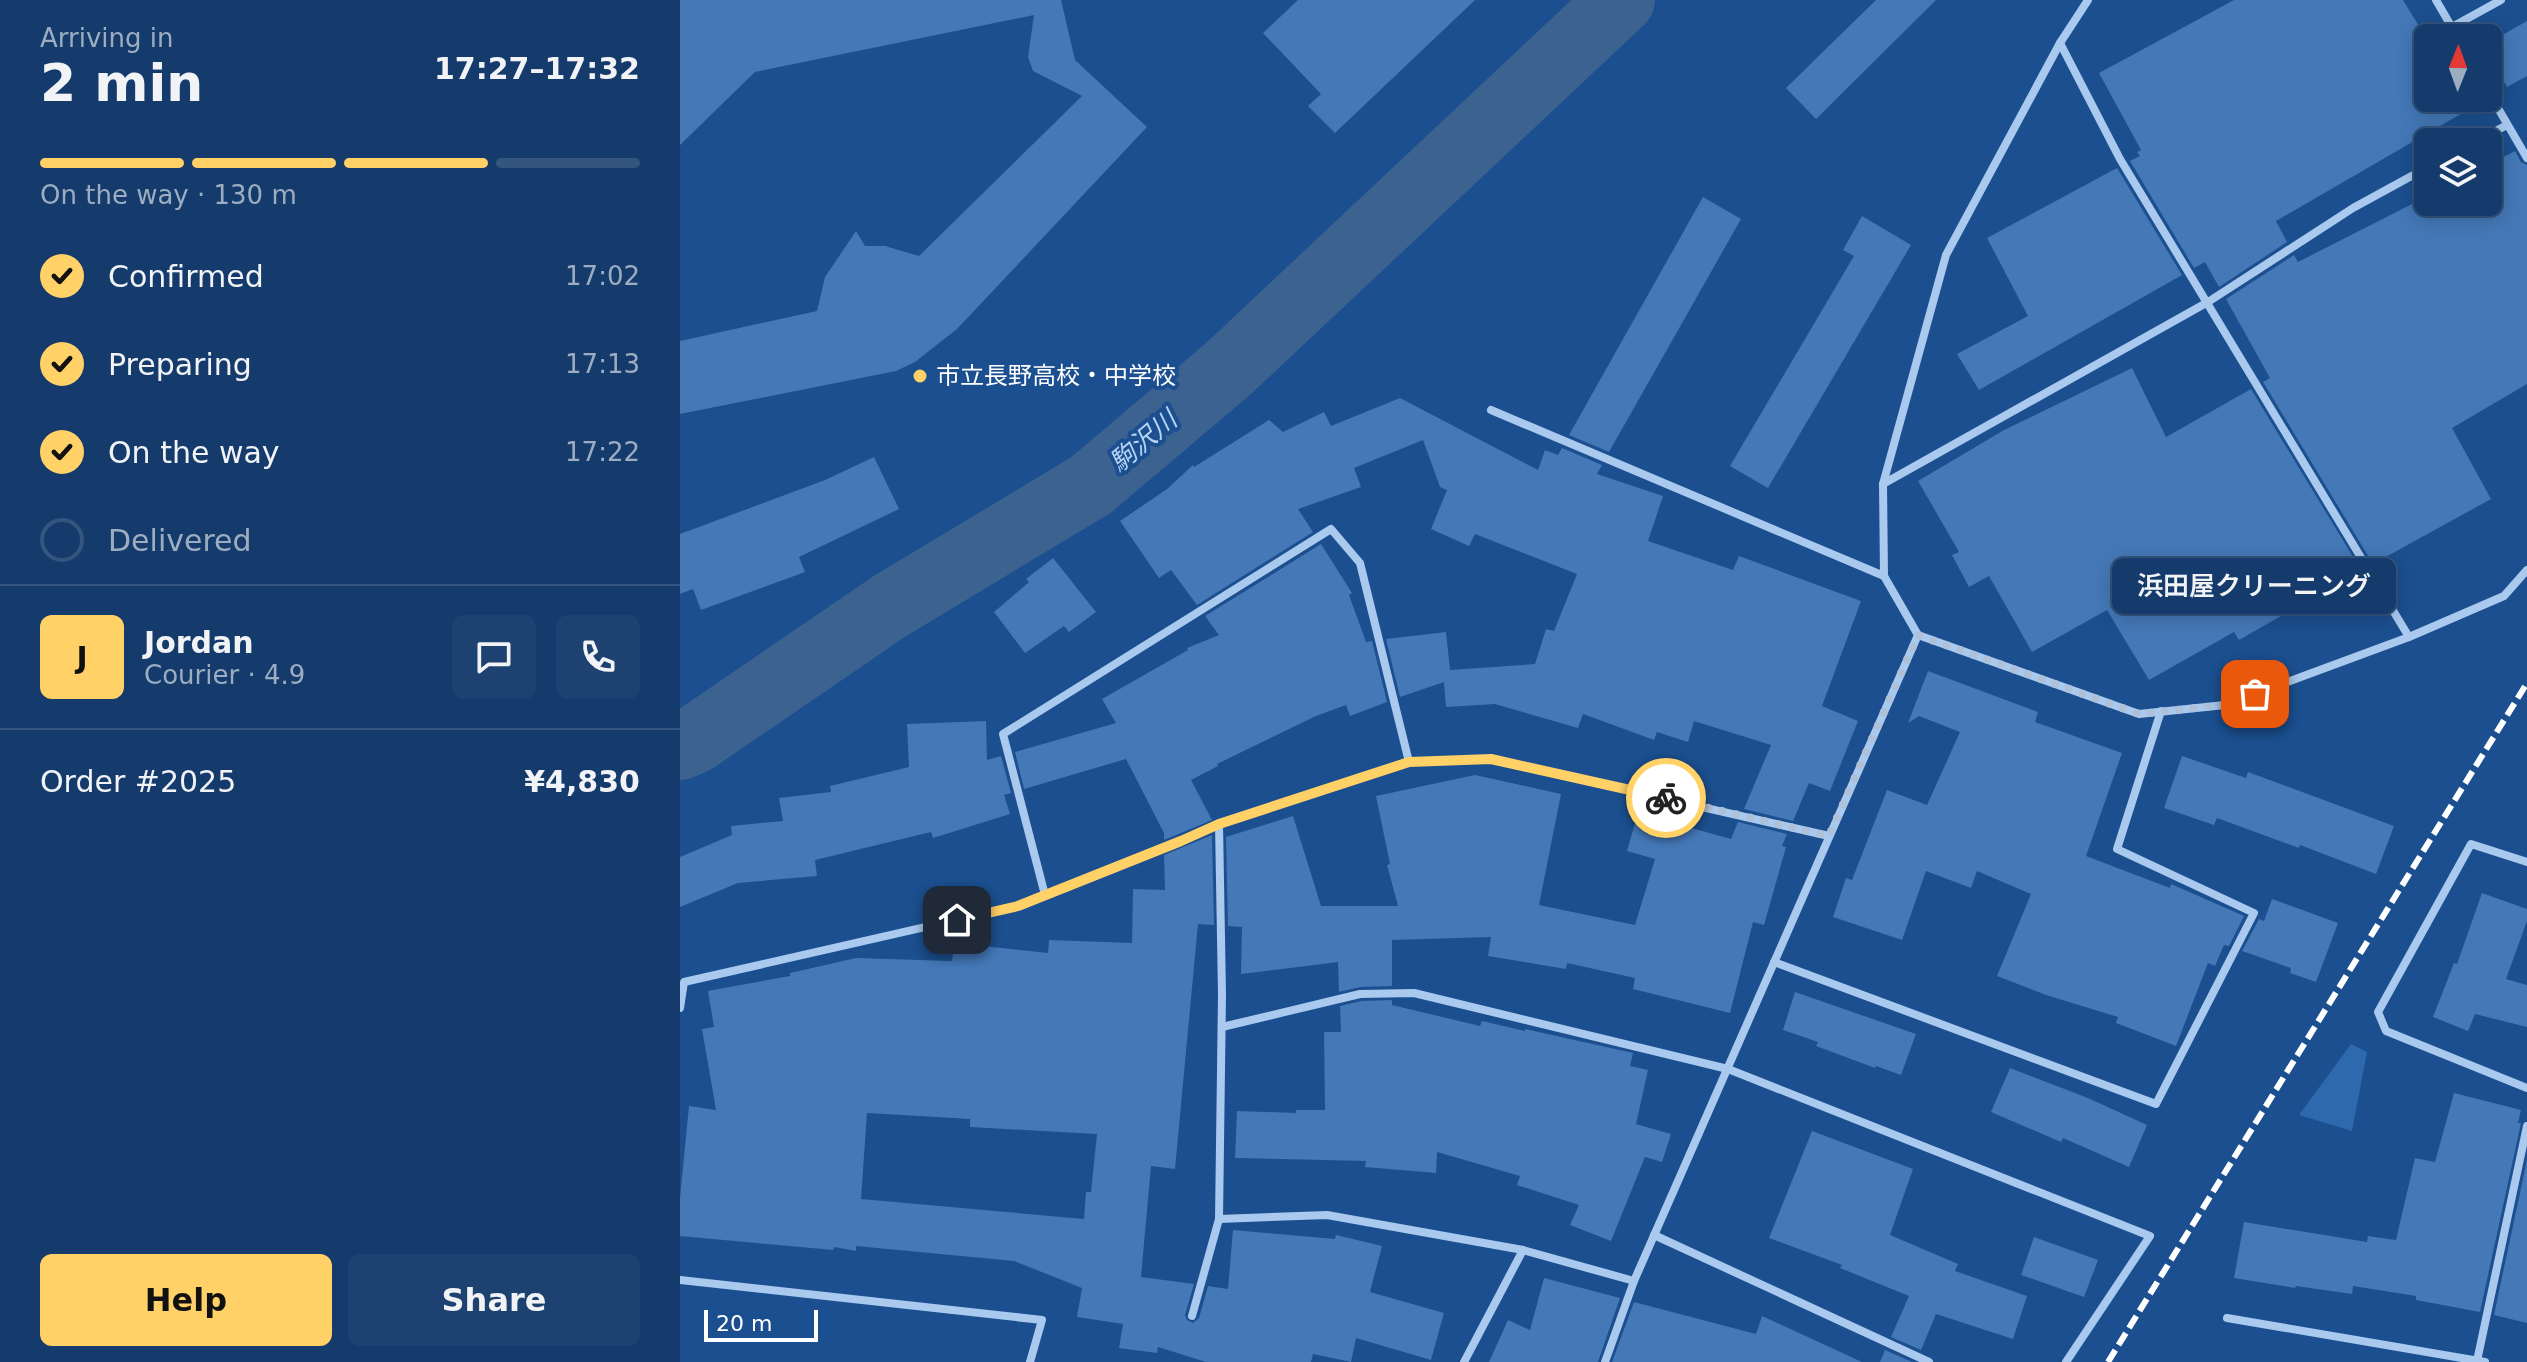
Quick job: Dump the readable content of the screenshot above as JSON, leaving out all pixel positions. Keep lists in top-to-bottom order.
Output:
{
  "water": ["駒沢川"],
  "places": ["市立長野高校・中学校", "浜田屋クリーニング"],
  "scale_bar": "20 m",
  "north": "top",
  "page": {
    "heading": ["2 min", "Arriving in", "17:27–17:32"],
    "panel": [
      "Jordan",
      "Courier · 4.9",
      "Order #2025",
      "¥4,830"
    ],
    "bar": "On the way · 130 m",
    "list": [
      ["Confirmed", "17:02"],
      ["Preparing", "17:13"],
      ["On the way", "17:22"],
      "Delivered"
    ],
    "bubble": "浜田屋クリーニング",
    "round": "J",
    "buttons": ["Help", "Share"],
    "scale": "20 m"
  }
}
